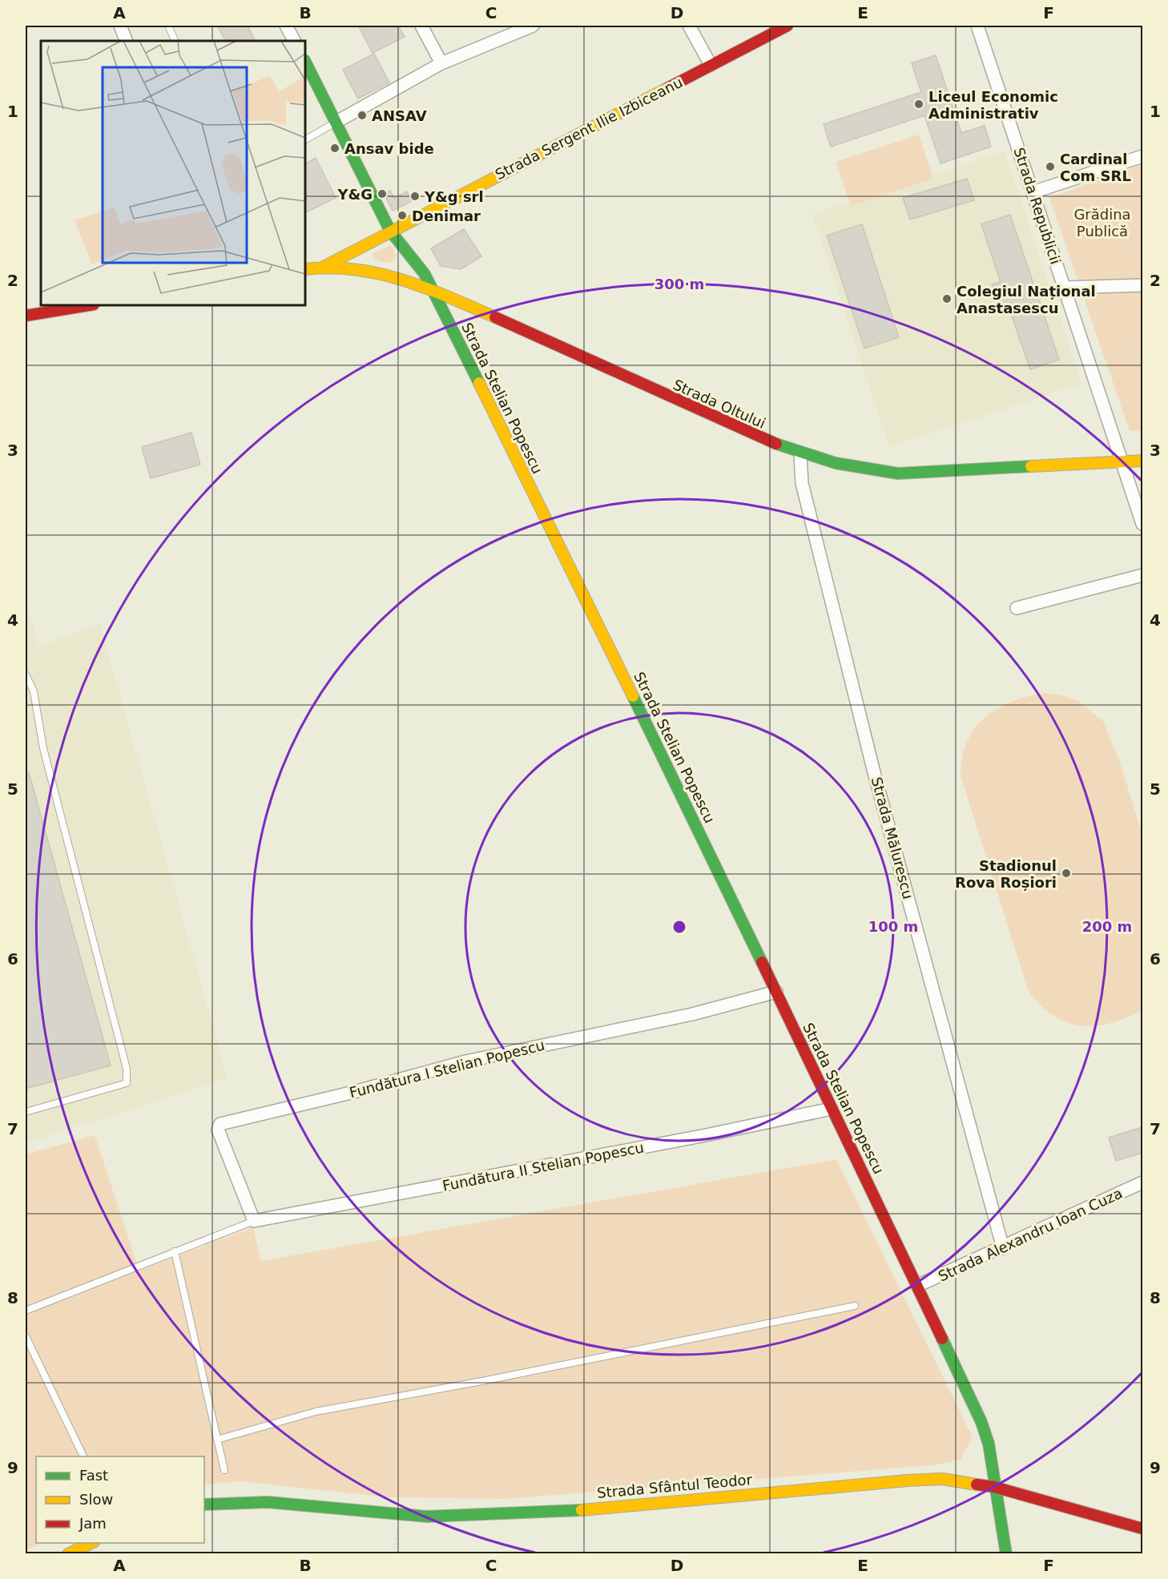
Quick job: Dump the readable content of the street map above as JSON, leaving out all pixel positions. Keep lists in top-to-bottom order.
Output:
{
  "streets": {
    "main road": [
      "Strada Sergent Ilie Izbiceanu",
      "Strada Stelian Popescu",
      "Strada Oltului",
      "Strada Sfântul Teodor"
    ],
    "street": [
      "Strada Republicii",
      "Strada Mălurescu",
      "Fundătura I Stelian Popescu",
      "Fundătura II Stelian Popescu",
      "Strada Alexandru Ioan Cuza"
    ]
  },
  "crossings": [
    ["Strada Sergent Ilie Izbiceanu", "Strada Stelian Popescu"],
    ["Strada Sergent Ilie Izbiceanu", "Strada Oltului"],
    ["Strada Republicii", "Strada Oltului"],
    ["Strada Stelian Popescu", "Strada Oltului"],
    ["Strada Stelian Popescu", "Fundătura I Stelian Popescu"],
    ["Strada Stelian Popescu", "Fundătura II Stelian Popescu"],
    ["Strada Stelian Popescu", "Strada Alexandru Ioan Cuza"],
    ["Strada Stelian Popescu", "Strada Sfântul Teodor"],
    ["Strada Oltului", "Strada Mălurescu"],
    ["Strada Mălurescu", "Strada Alexandru Ioan Cuza"],
    ["Fundătura I Stelian Popescu", "Fundătura II Stelian Popescu"]
  ],
  "parks": ["Grădina Publică"],
  "places": [
    "Liceul Economic Administrativ",
    "ANSAV",
    "Ansav bide",
    "Cardinal Com SRL",
    "Y&G",
    "Y&g srl",
    "Denimar",
    "Colegiul Național Anastasescu",
    "Stadionul Rova Roșiori"
  ],
  "legend": ["Fast", "Slow", "Jam"],
  "grid": {
    "columns": [
      "A",
      "B",
      "C",
      "D",
      "E",
      "F"
    ],
    "rows": [
      "1",
      "2",
      "3",
      "4",
      "5",
      "6",
      "7",
      "8",
      "9"
    ]
  },
  "rings": ["300 m", "100 m", "200 m"]
}
